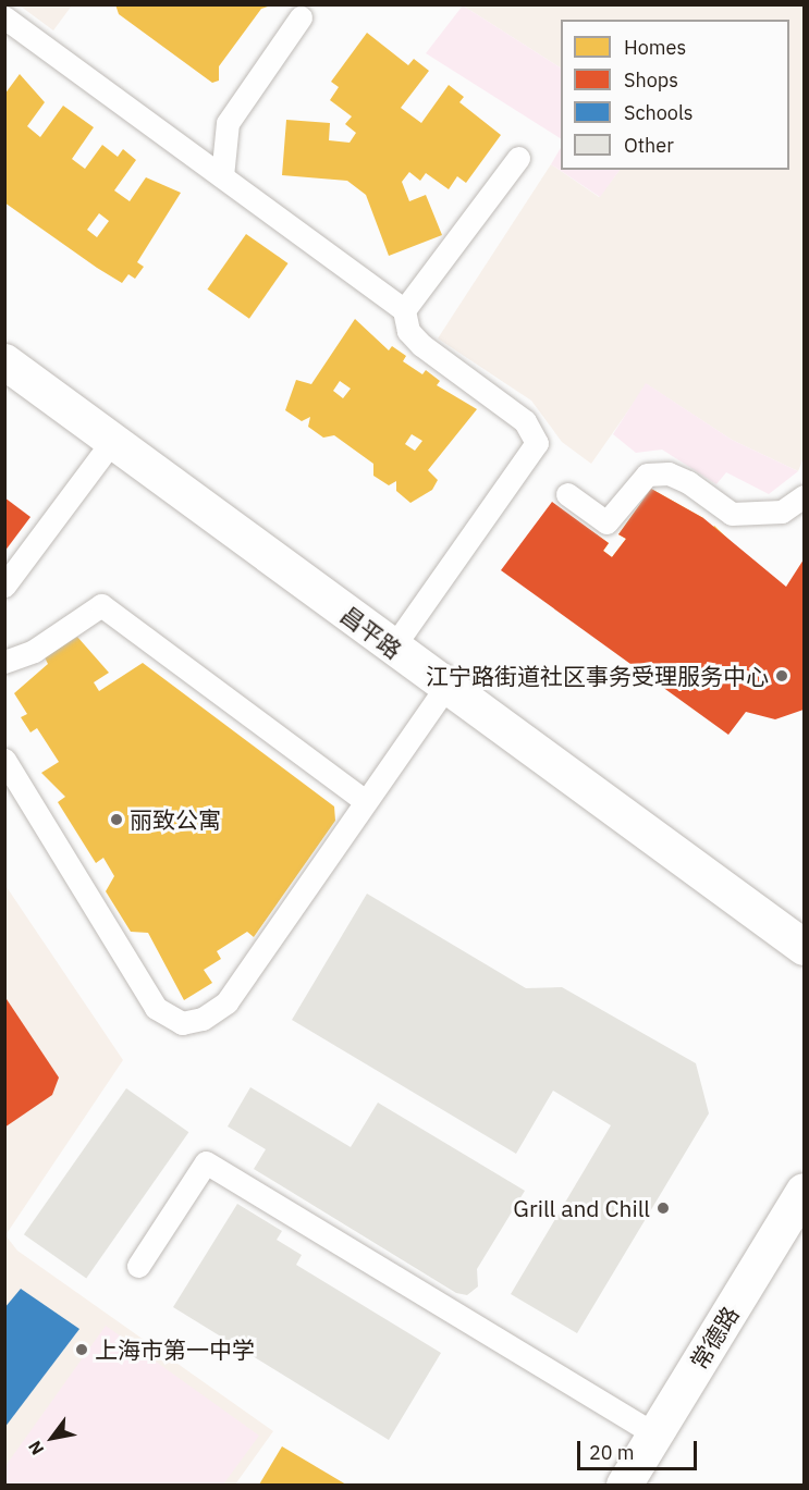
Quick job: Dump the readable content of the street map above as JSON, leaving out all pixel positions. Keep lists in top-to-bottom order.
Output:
{
  "streets": {
    "street": ["昌平路", "常德路"]
  },
  "places": [
    "江宁路街道社区事务受理服务中心",
    "丽致公寓",
    "Grill and Chill",
    "上海市第一中学"
  ],
  "legend": [
    "Homes",
    "Shops",
    "Schools",
    "Other"
  ],
  "scale_bar": "20 m",
  "north": "bottom left"
}
